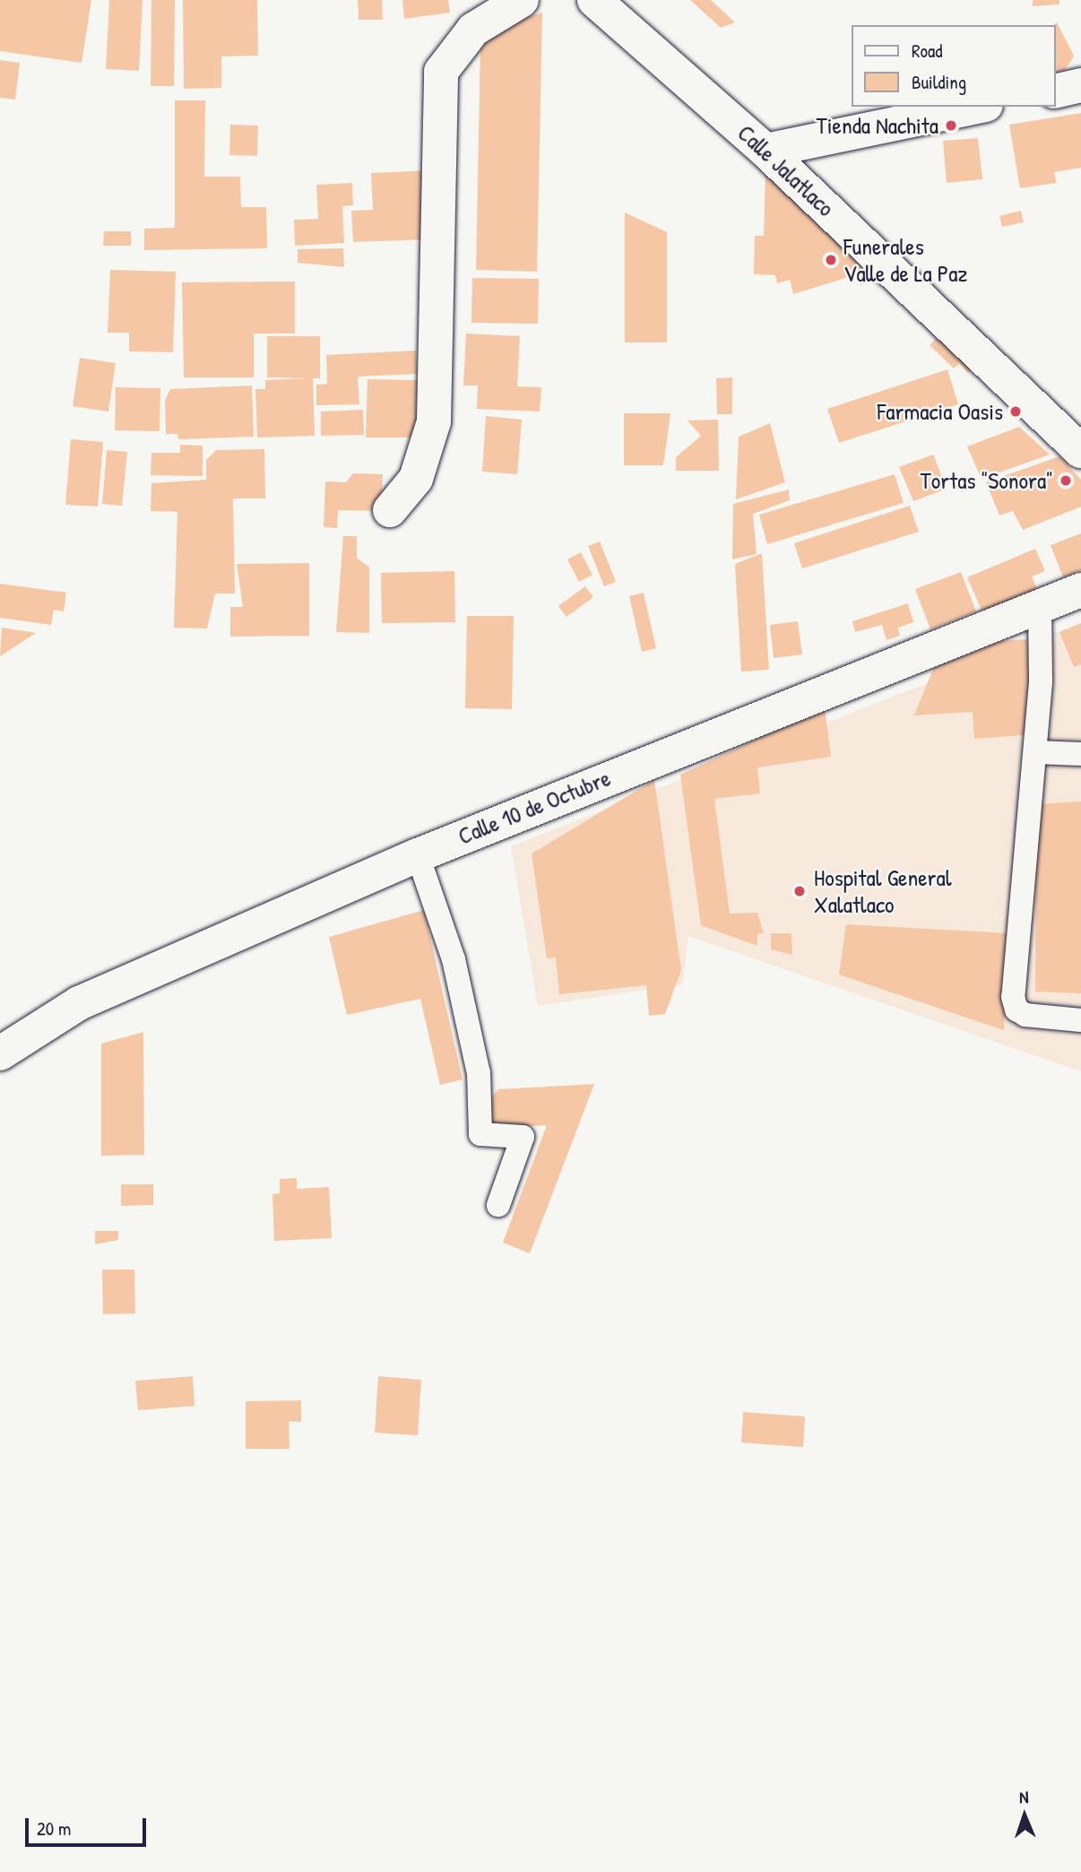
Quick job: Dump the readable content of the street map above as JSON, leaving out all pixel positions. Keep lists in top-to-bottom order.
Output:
{
  "streets": {
    "street": ["Calle Jalatlaco", "Calle 10 de Octubre"]
  },
  "places": [
    "Tienda Nachita",
    "Funerales Valle de La Paz",
    "Farmacia Oasis",
    "Tortas \"Sonora\"",
    "Hospital General Xalatlaco"
  ],
  "legend": ["Road", "Building"],
  "scale_bar": "20 m",
  "north": "top"
}
